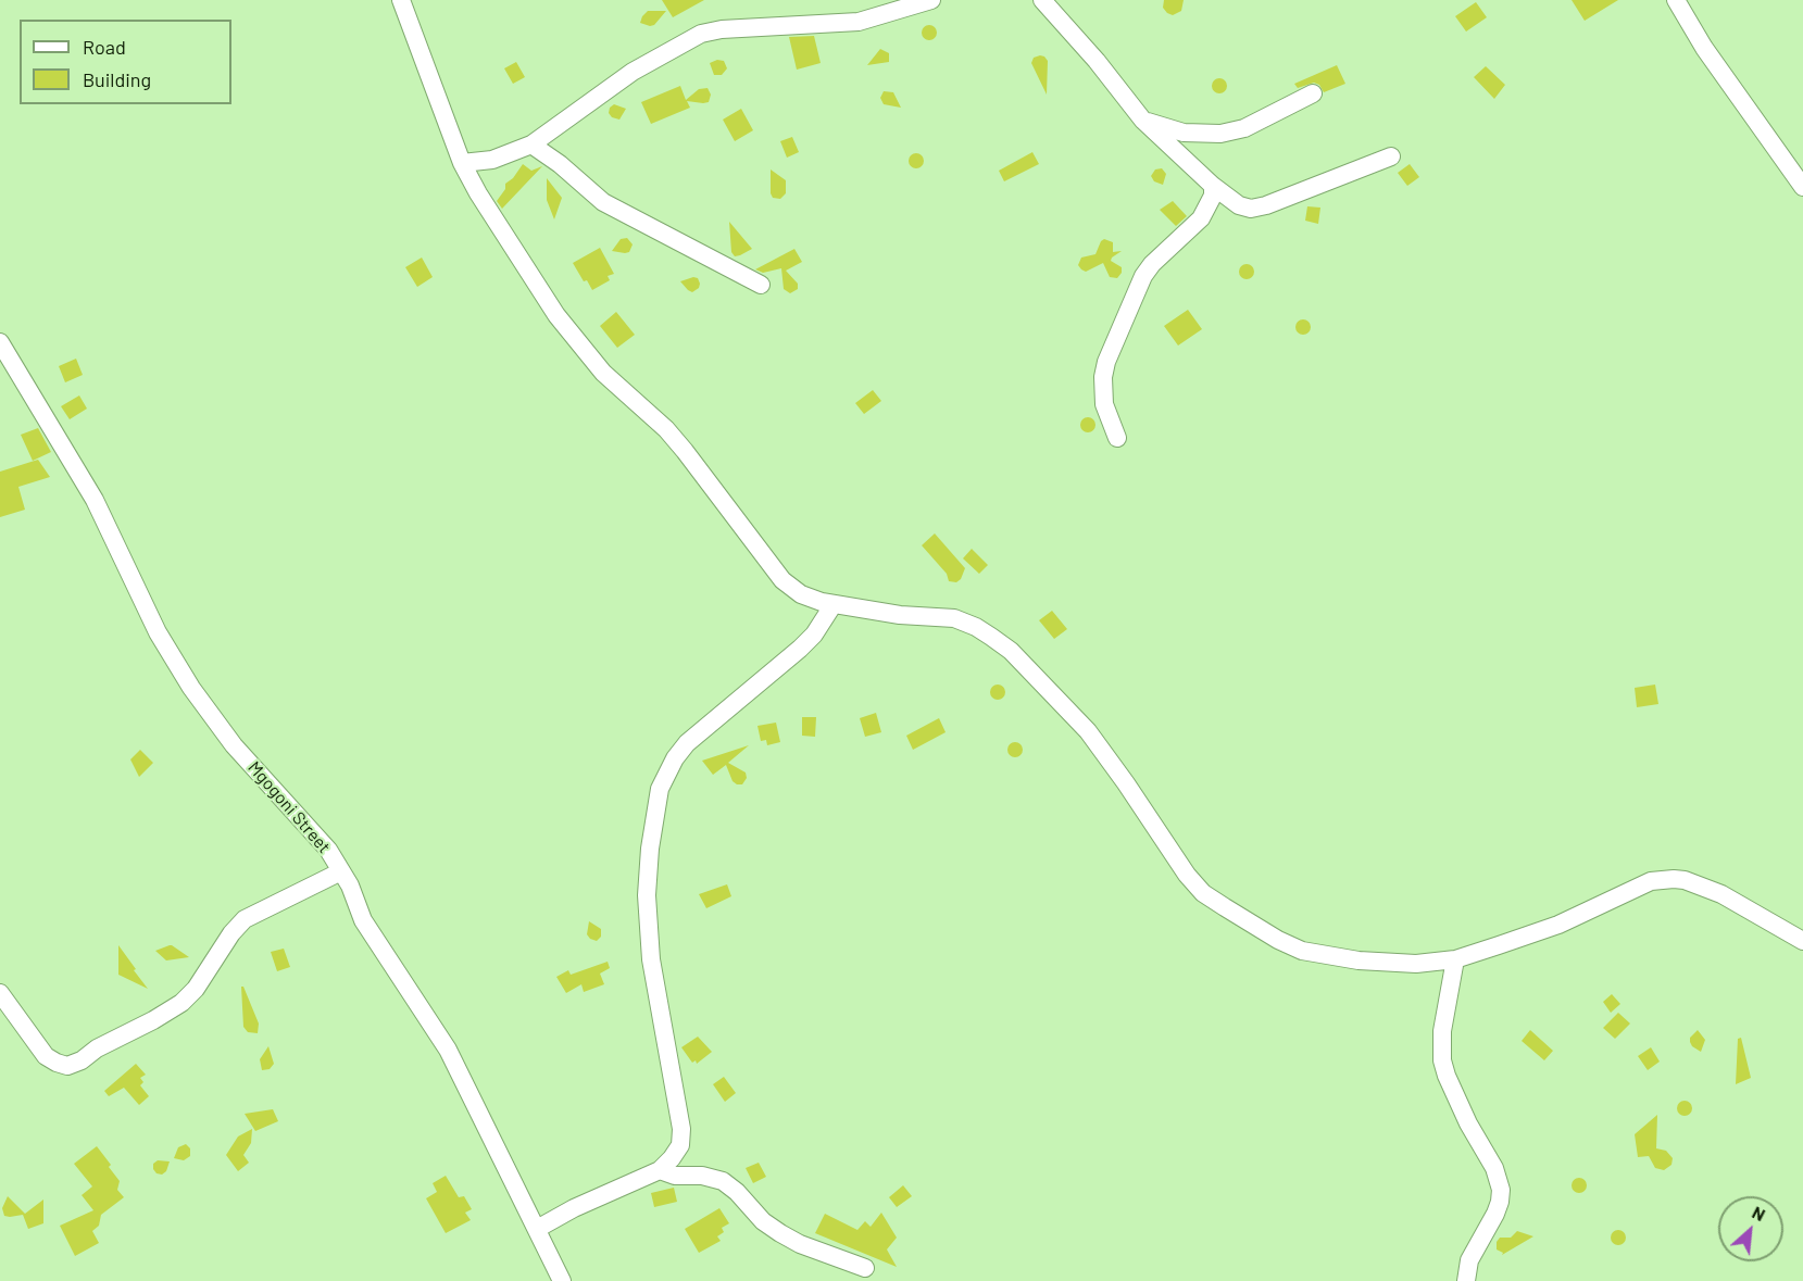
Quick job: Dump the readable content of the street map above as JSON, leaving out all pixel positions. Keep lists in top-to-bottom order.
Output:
{
  "streets": {
    "street": ["Mgogoni Street"]
  },
  "legend": ["Road", "Building"],
  "north": "top right"
}
